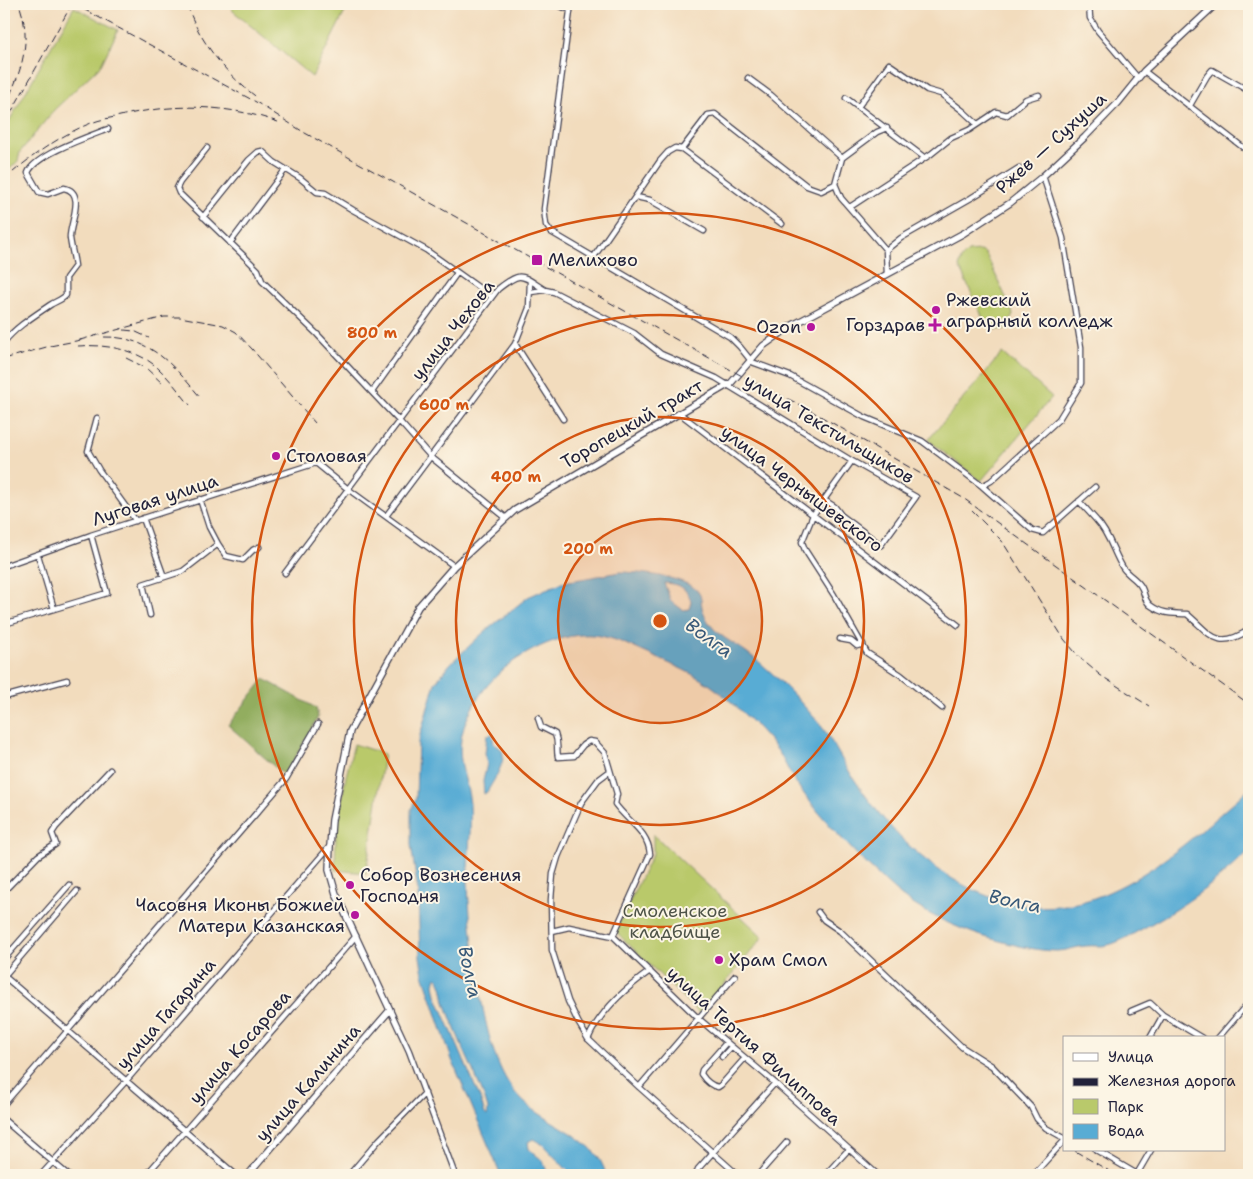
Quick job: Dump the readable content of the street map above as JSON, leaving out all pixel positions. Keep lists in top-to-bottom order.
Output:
{
  "streets": {
    "main road": ["Ржев — Сухуша", "Торопецкий тракт", "улица Калинина"],
    "street": [
      "улица Чехова",
      "улица Текстильщиков",
      "улица Чернышевского",
      "Луговая улица",
      "улица Гагарина",
      "улица Тертия Филиппова",
      "улица Косарова"
    ]
  },
  "crossings": [
    ["улица Чехова", "Луговая улица"],
    ["Торопецкий тракт", "улица Текстильщиков"],
    ["Торопецкий тракт", "улица Чернышевского"],
    ["Торопецкий тракт", "улица Гагарина"],
    ["Торопецкий тракт", "улица Косарова"],
    ["Торопецкий тракт", "улица Калинина"]
  ],
  "water": ["Волга"],
  "parks": ["Смоленское кладбище"],
  "places": {
    "transit": ["Мелихово"],
    "other": [
      "Ржевский аграрный колледж",
      "Ozon",
      "Столовая",
      "Собор Вознесения Господня",
      "Часовня Иконы Божией Матери Казанская",
      "Храм Смол"
    ],
    "health": ["Горздрав"]
  },
  "legend": [
    "Улица",
    "Железная дорога",
    "Парк",
    "Вода"
  ],
  "rings": [
    "800 m",
    "600 m",
    "400 m",
    "200 m"
  ]
}
